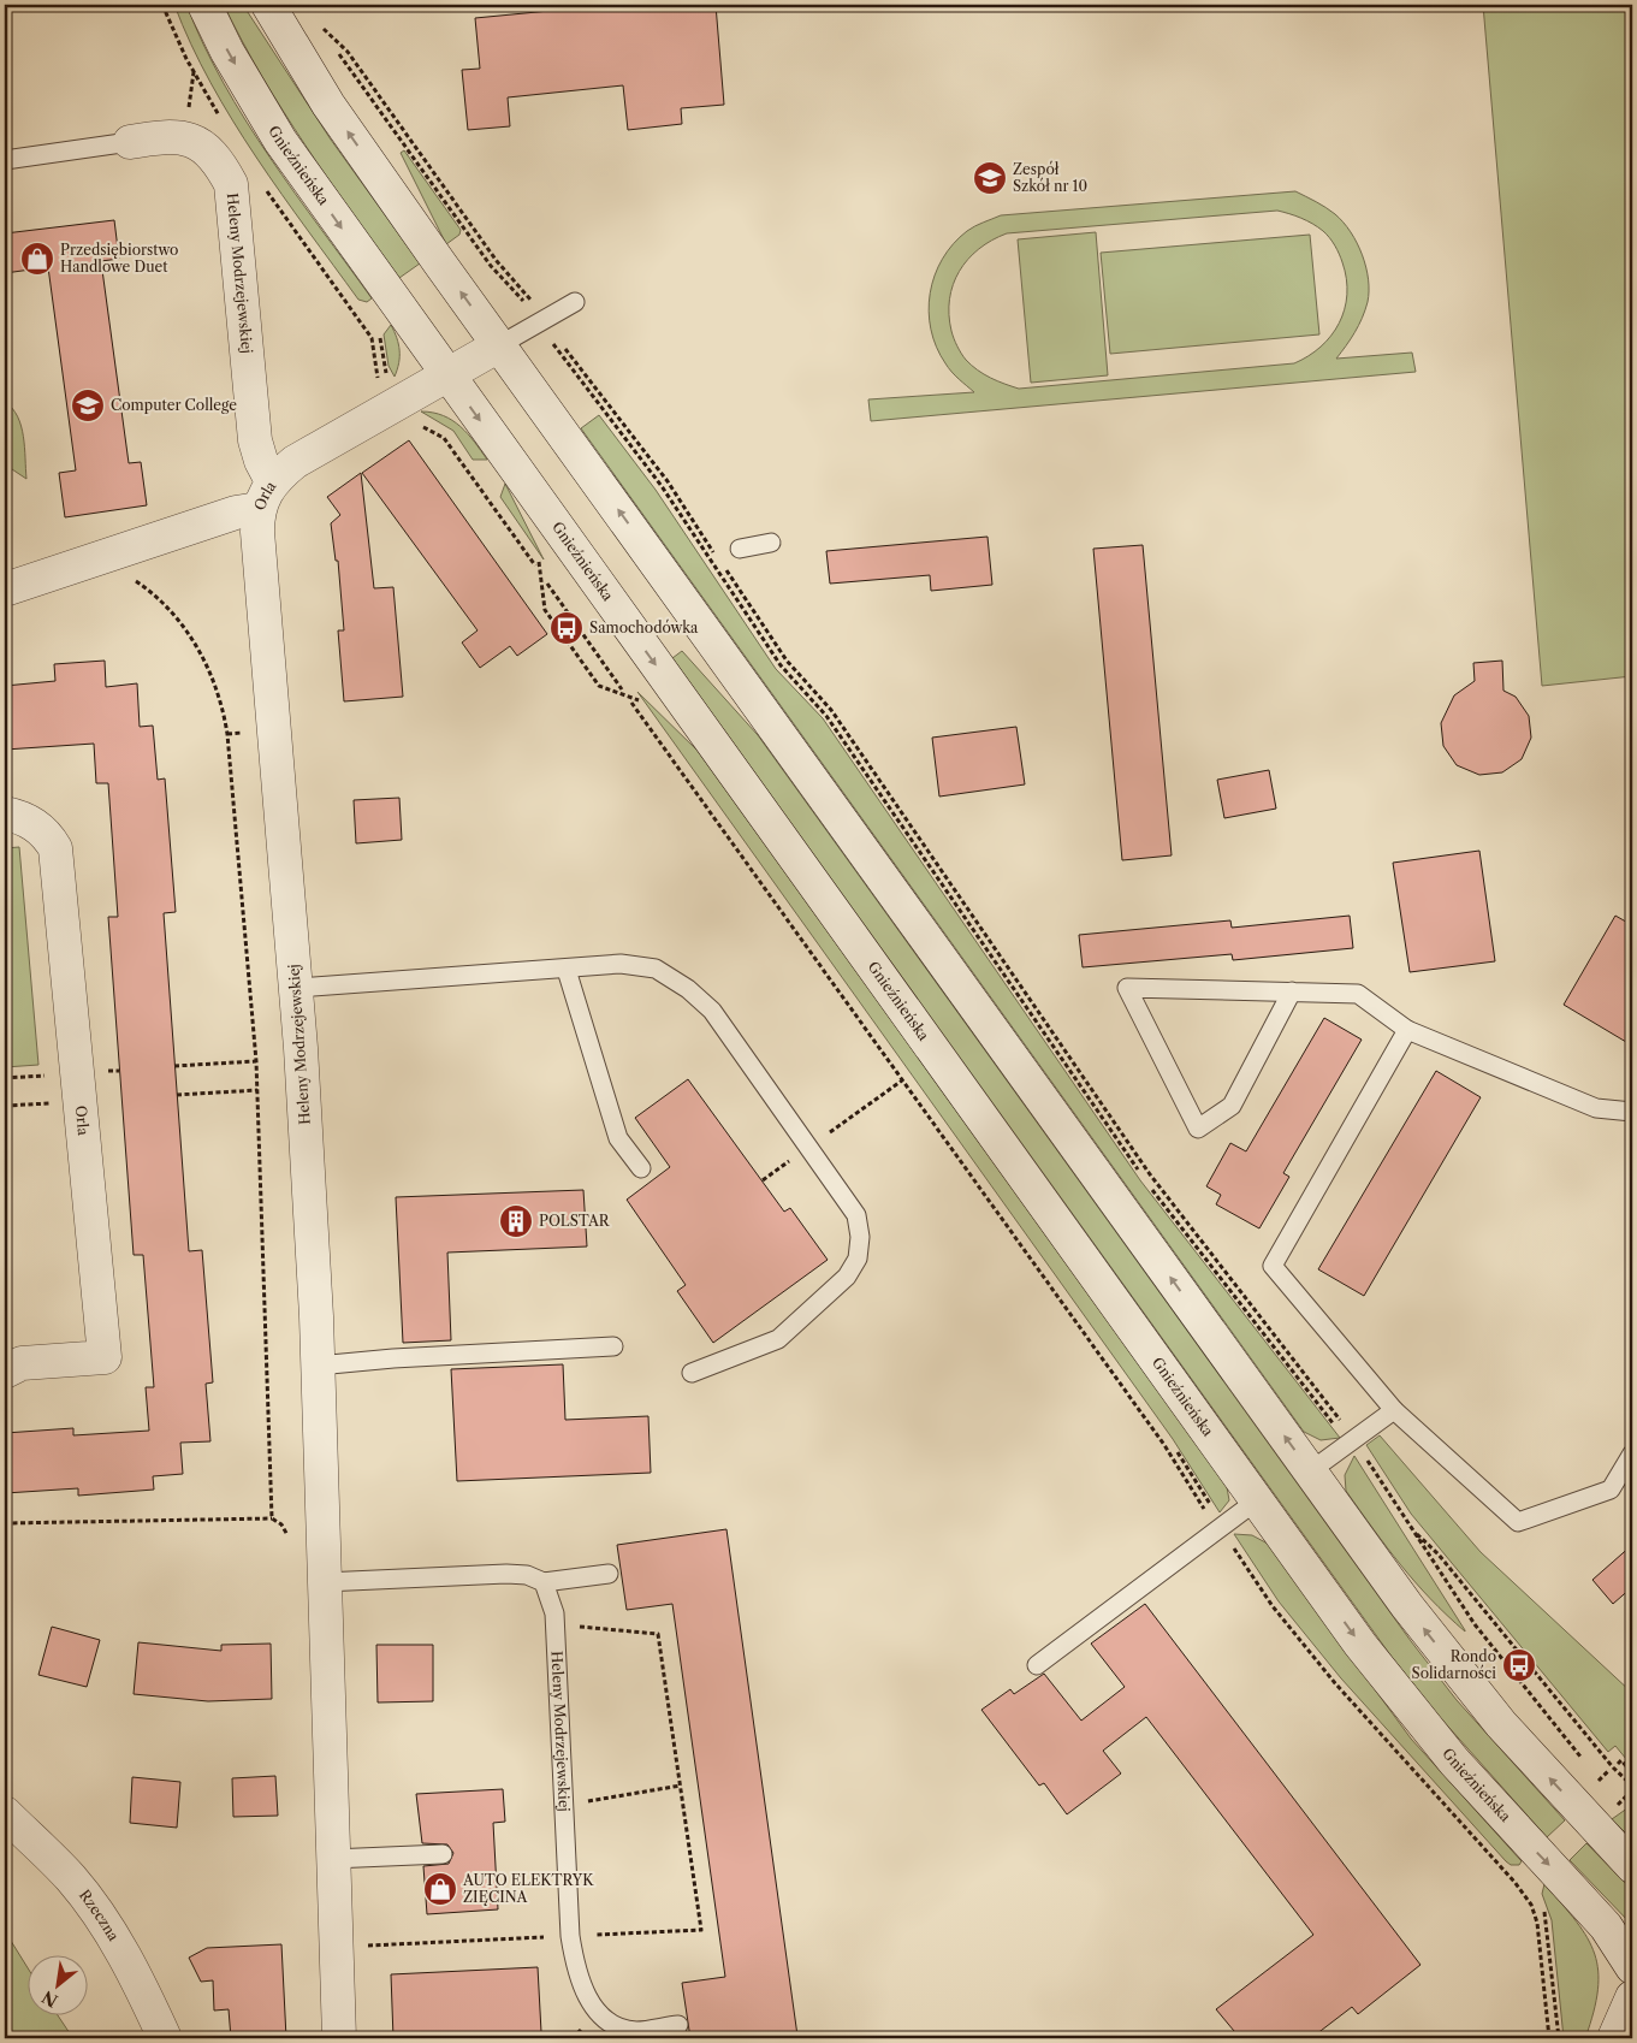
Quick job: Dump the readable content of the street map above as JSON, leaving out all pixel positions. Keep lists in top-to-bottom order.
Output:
{
  "streets": {
    "street": [
      "Gnieźnieńska",
      "Heleny Modrzejewskiej",
      "Orla",
      "Rzeczna"
    ]
  },
  "crossings": [
    ["Gnieźnieńska", "Orla"],
    ["Heleny Modrzejewskiej", "Orla"]
  ],
  "places": {
    "school or university": ["Zespół Szkół nr 10", "Computer College"],
    "shop": ["Przedsiębiorstwo Handlowe Duet", "AUTO ELEKTRYK ZIĘCINA"],
    "bus stop": ["Samochodówka", "Rondo Solidarności"],
    "building": ["POLSTAR"]
  },
  "north": "bottom left"
}
